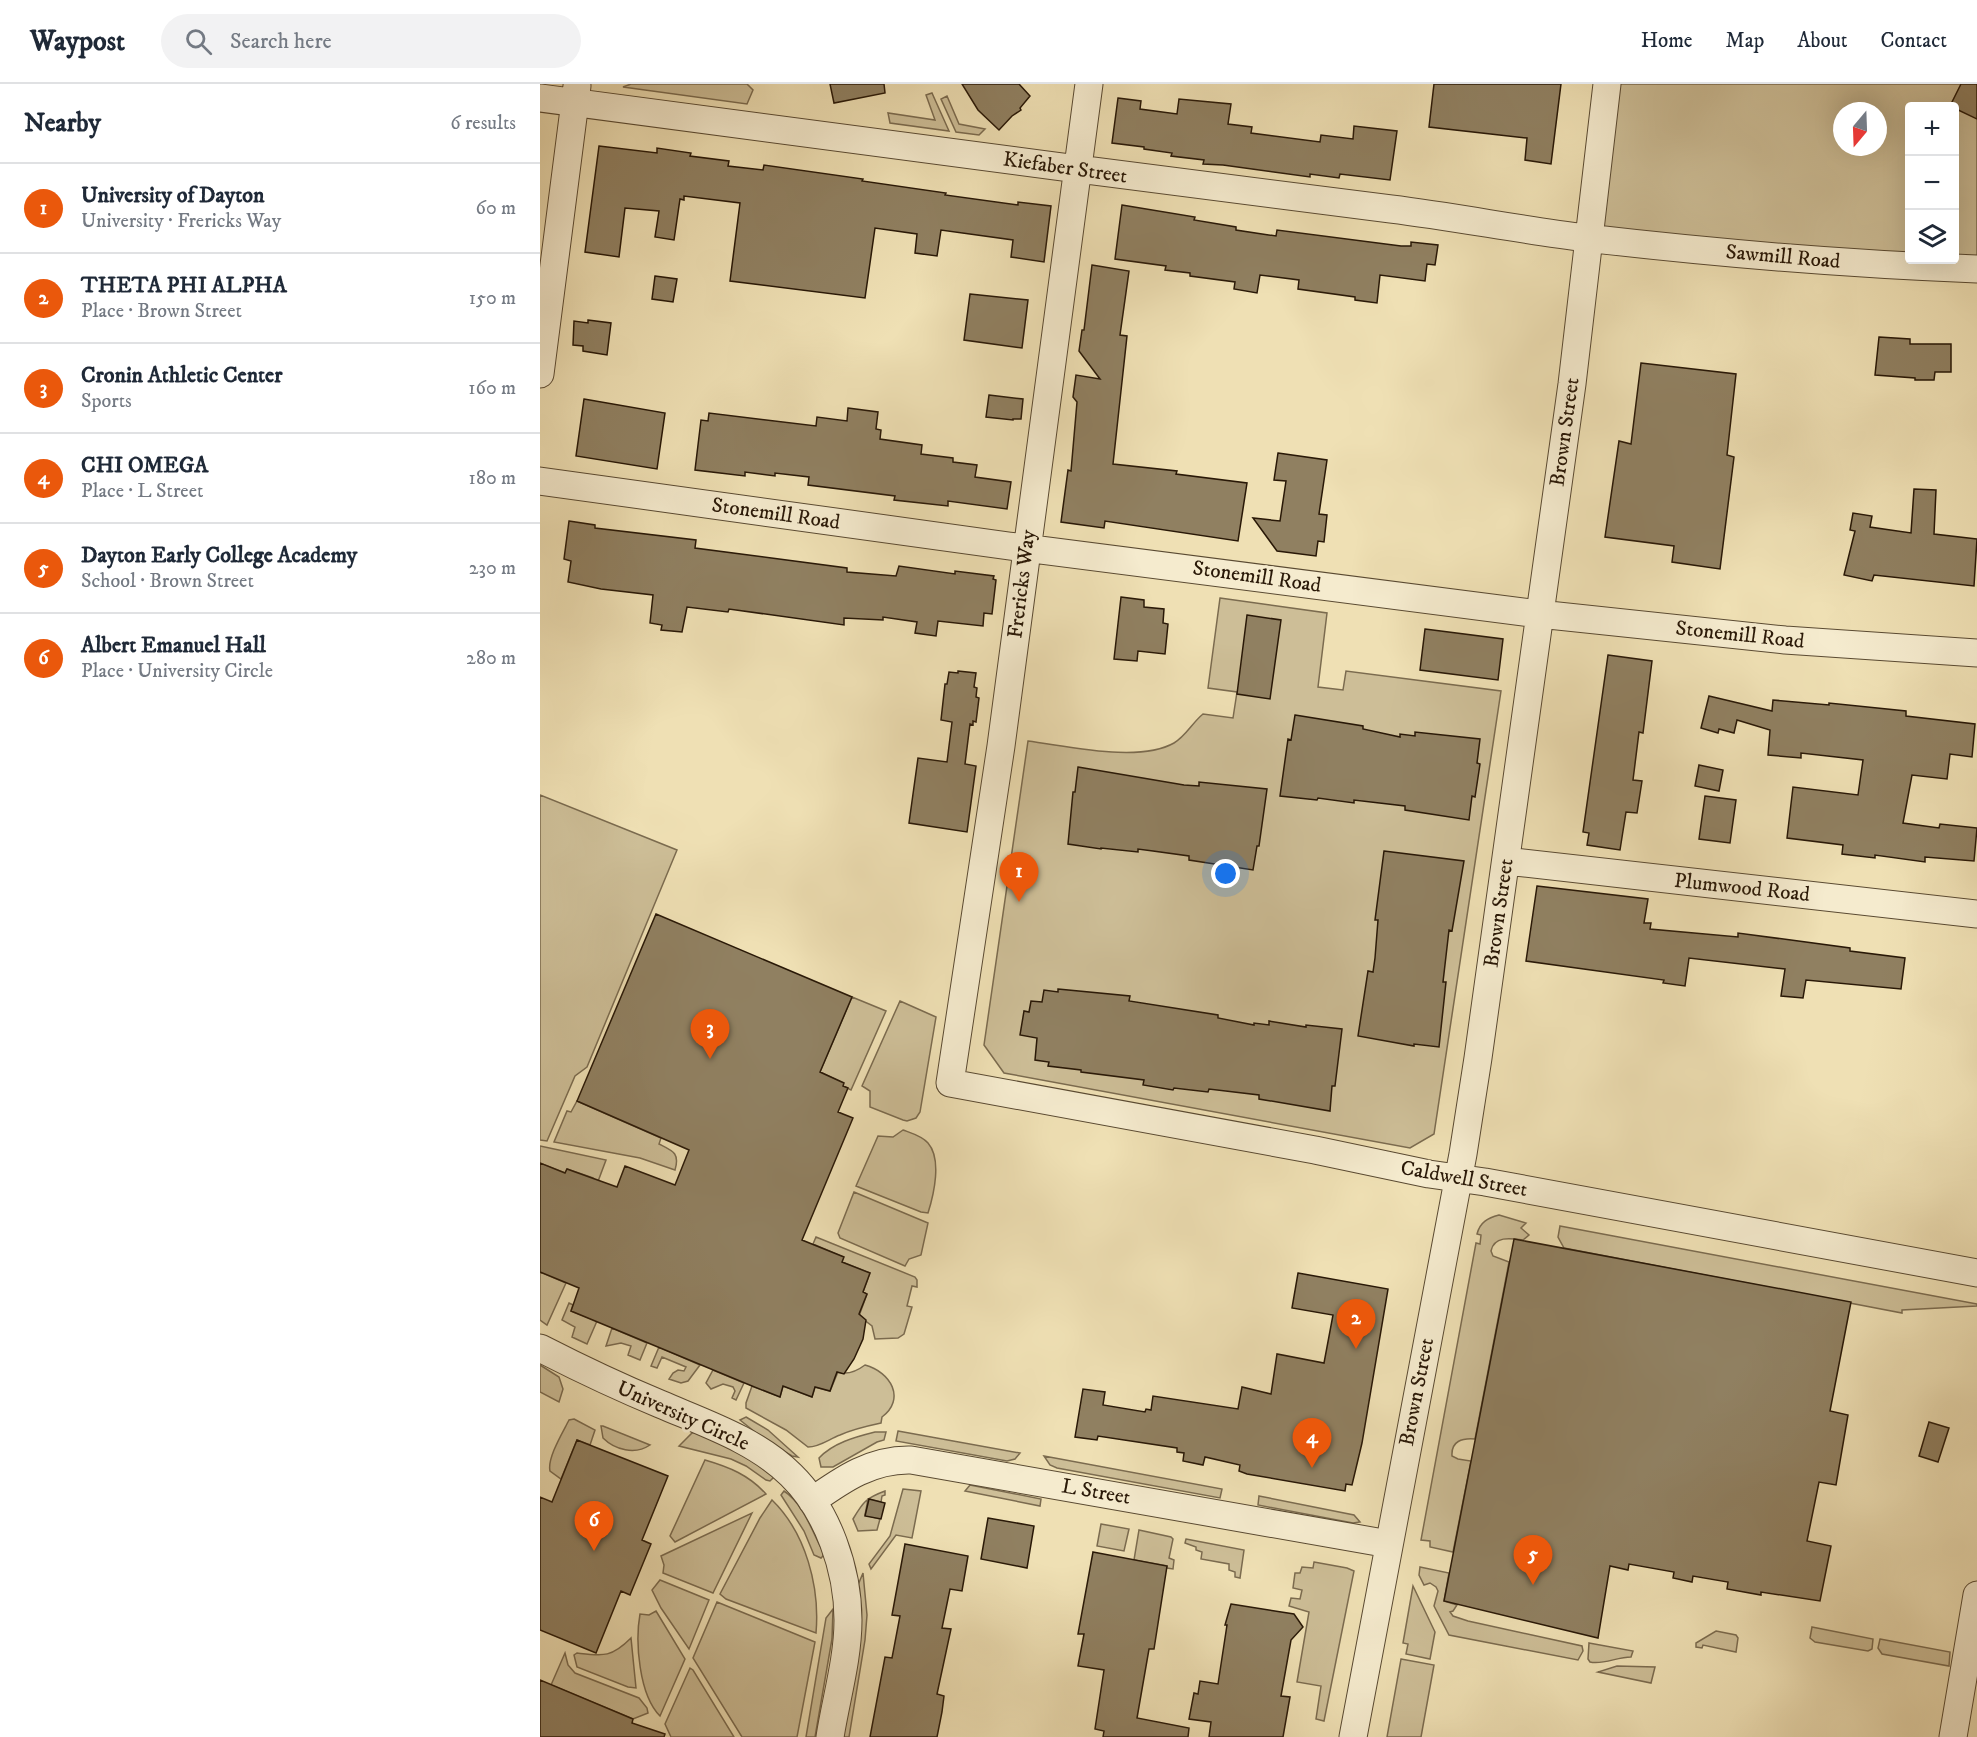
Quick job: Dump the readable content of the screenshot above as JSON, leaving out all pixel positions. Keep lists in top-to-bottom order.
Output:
{
  "streets": {
    "street": [
      "Kiefaber Street",
      "Sawmill Road",
      "Brown Street",
      "Stonemill Road",
      "Frericks Way",
      "Plumwood Road",
      "Caldwell Street",
      "University Circle",
      "L Street"
    ]
  },
  "crossings": [
    ["Kiefaber Street", "Sawmill Road"],
    ["Kiefaber Street", "Brown Street"],
    ["Kiefaber Street", "Frericks Way"],
    ["Sawmill Road", "Brown Street"],
    ["Brown Street", "Stonemill Road"],
    ["Brown Street", "Plumwood Road"],
    ["Brown Street", "Caldwell Street"],
    ["Brown Street", "L Street"],
    ["Stonemill Road", "Frericks Way"],
    ["Frericks Way", "Caldwell Street"],
    ["University Circle", "L Street"]
  ],
  "north": "bottom",
  "page": {
    "header": "Waypost",
    "search": "Search here",
    "nav": [
      "Home",
      "Map",
      "About",
      "Contact"
    ],
    "heading": ["Nearby", "6 results"],
    "map_buttons": ["+", "−"],
    "list": [
      {
        "mark": "1",
        "name": "University of Dayton",
        "note": "University · Frericks Way",
        "value": "60 m"
      },
      {
        "mark": "2",
        "name": "THETA PHI ALPHA",
        "note": "Place · Brown Street",
        "value": "150 m"
      },
      {
        "mark": "3",
        "name": "Cronin Athletic Center",
        "note": "Sports",
        "value": "160 m"
      },
      {
        "mark": "4",
        "name": "CHI OMEGA",
        "note": "Place · L Street",
        "value": "180 m"
      },
      {
        "mark": "5",
        "name": "Dayton Early College Academy",
        "note": "School · Brown Street",
        "value": "230 m"
      },
      {
        "mark": "6",
        "name": "Albert Emanuel Hall",
        "note": "Place · University Circle",
        "value": "280 m"
      }
    ],
    "pins": [
      "1",
      "3",
      "2",
      "4",
      "6",
      "5"
    ]
  }
}
